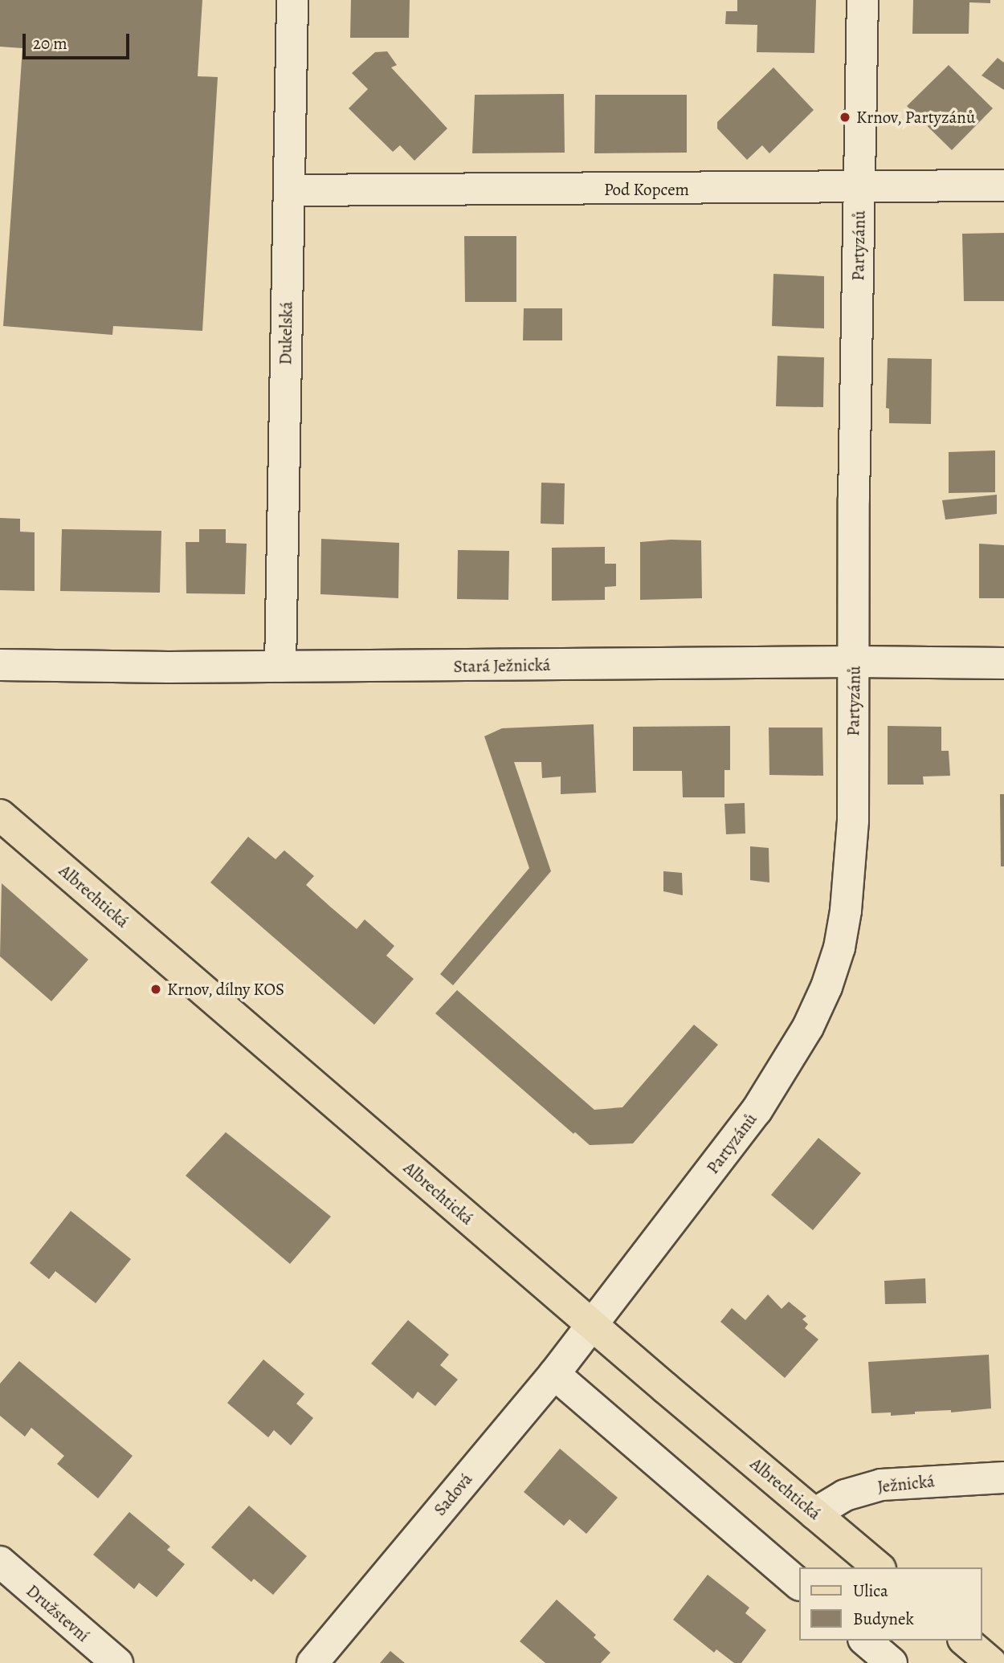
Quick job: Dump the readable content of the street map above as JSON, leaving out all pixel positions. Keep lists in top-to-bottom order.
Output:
{
  "streets": {
    "main road": ["Albrechtická"],
    "street": [
      "Pod Kopcem",
      "Partyzánů",
      "Dukelská",
      "Stará Ježnická",
      "Ježnická",
      "Sadová",
      "Družstevní"
    ]
  },
  "crossings": [
    ["Pod Kopcem", "Partyzánů"],
    ["Pod Kopcem", "Dukelská"],
    ["Partyzánů", "Stará Ježnická"],
    ["Partyzánů", "Albrechtická"],
    ["Partyzánů", "Sadová"],
    ["Dukelská", "Stará Ježnická"],
    ["Albrechtická", "Ježnická"],
    ["Albrechtická", "Sadová"]
  ],
  "places": ["Krnov, Partyzánů", "Krnov, dílny KOS"],
  "legend": ["Ulica", "Budynek"],
  "scale_bar": "20 m"
}
